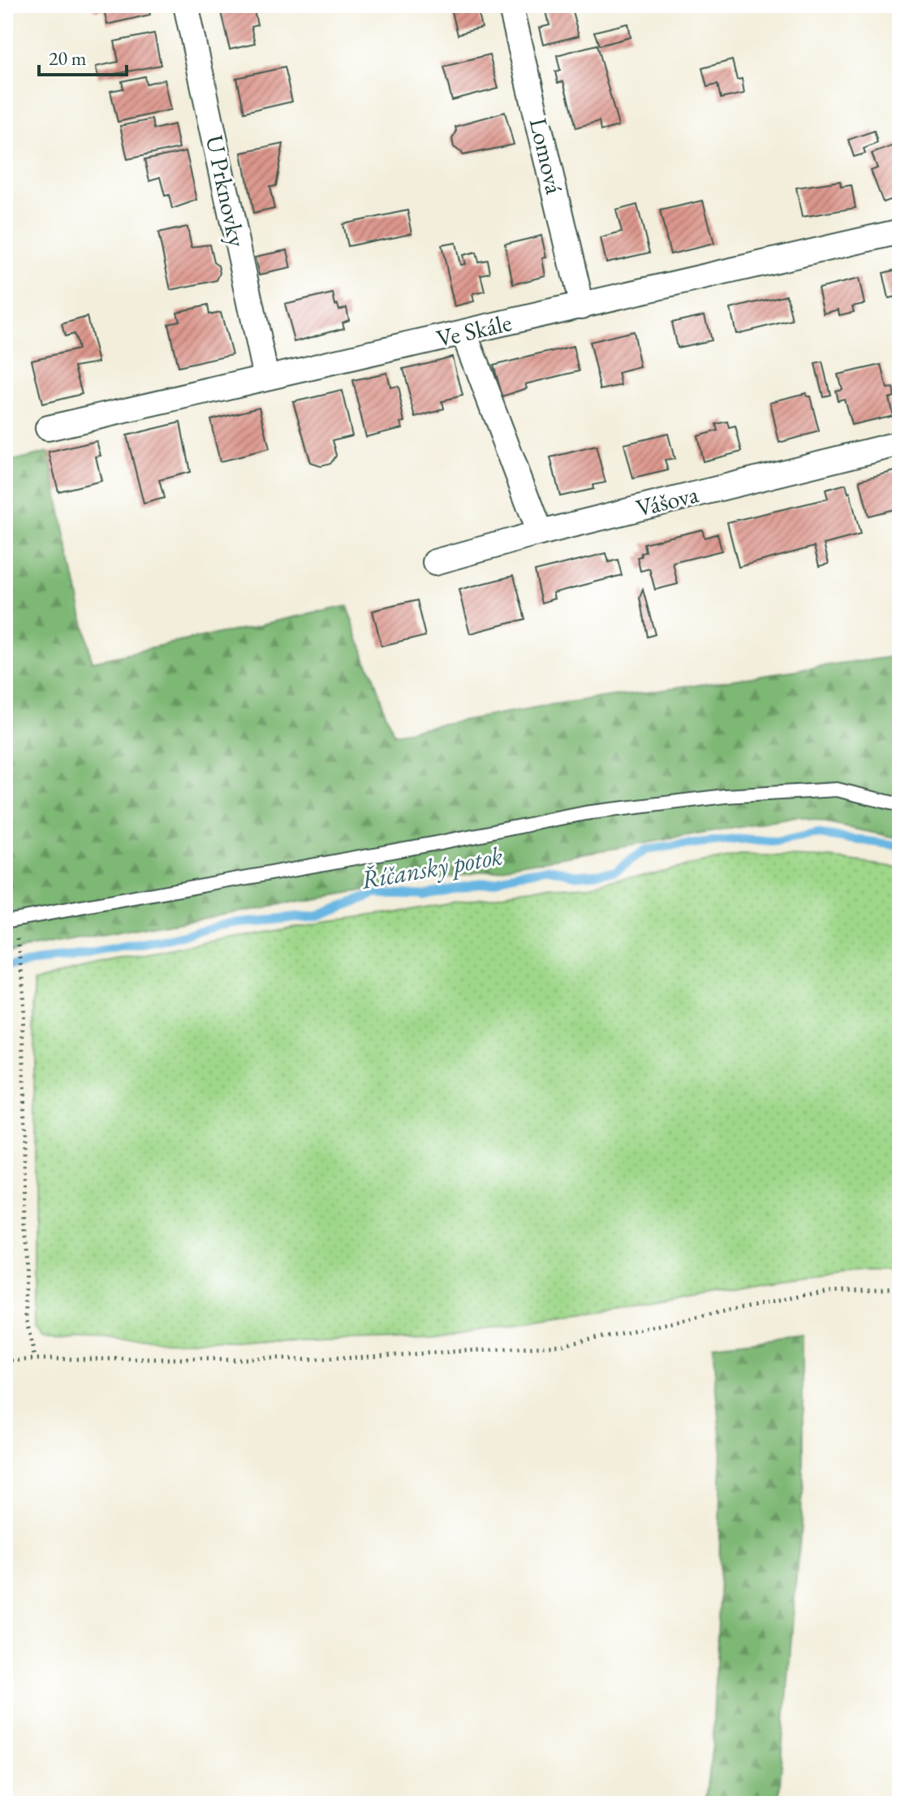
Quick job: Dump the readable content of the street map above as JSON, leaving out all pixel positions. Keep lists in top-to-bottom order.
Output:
{
  "streets": {
    "street": [
      "Lomová",
      "U Prknovky",
      "Ve Skále",
      "Vášova"
    ]
  },
  "crossings": [
    ["Lomová", "Ve Skále"],
    ["U Prknovky", "Ve Skále"]
  ],
  "water": ["Říčanský potok"],
  "scale_bar": "20 m"
}
